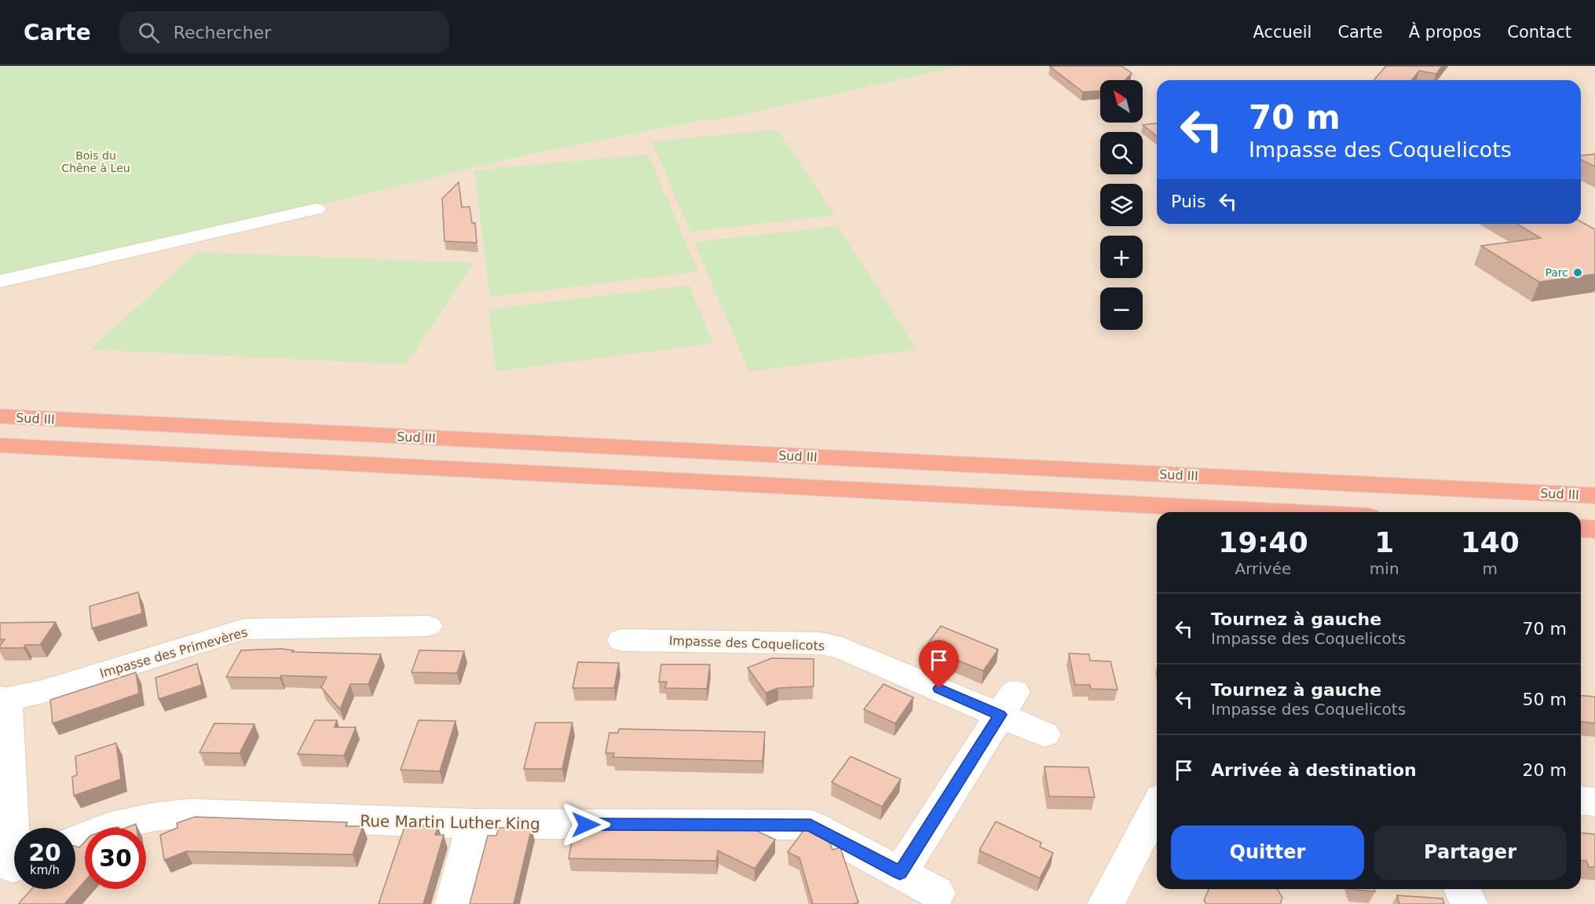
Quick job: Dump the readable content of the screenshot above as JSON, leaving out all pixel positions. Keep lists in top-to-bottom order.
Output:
{
  "streets": {
    "highway": ["Sud III"],
    "street": ["Impasse des Coquelicots", "Impasse des Primevères", "Rue Martin Luther King"]
  },
  "parks": ["Bois du Chêne à Leu"],
  "places": ["Parc"],
  "north": "top left",
  "page": {
    "header": "Carte",
    "search": "Rechercher",
    "nav": [
      "Accueil",
      "Carte",
      "À propos",
      "Contact"
    ],
    "map_buttons": ["+", "−"],
    "turn": ["70 m", "Impasse des Coquelicots"],
    "then": "Puis",
    "eta": [
      "19:40",
      "Arrivée",
      "1",
      "min",
      "140",
      "m"
    ],
    "list": [
      {
        "name": "Tournez à gauche",
        "note": "Impasse des Coquelicots",
        "value": "70 m"
      },
      {
        "name": "Tournez à gauche",
        "note": "Impasse des Coquelicots",
        "value": "50 m"
      },
      {
        "name": "Arrivée à destination",
        "value": "20 m"
      }
    ],
    "buttons": ["Quitter", "Partager"],
    "speed": "20 km/h",
    "limit": "30"
  }
}
